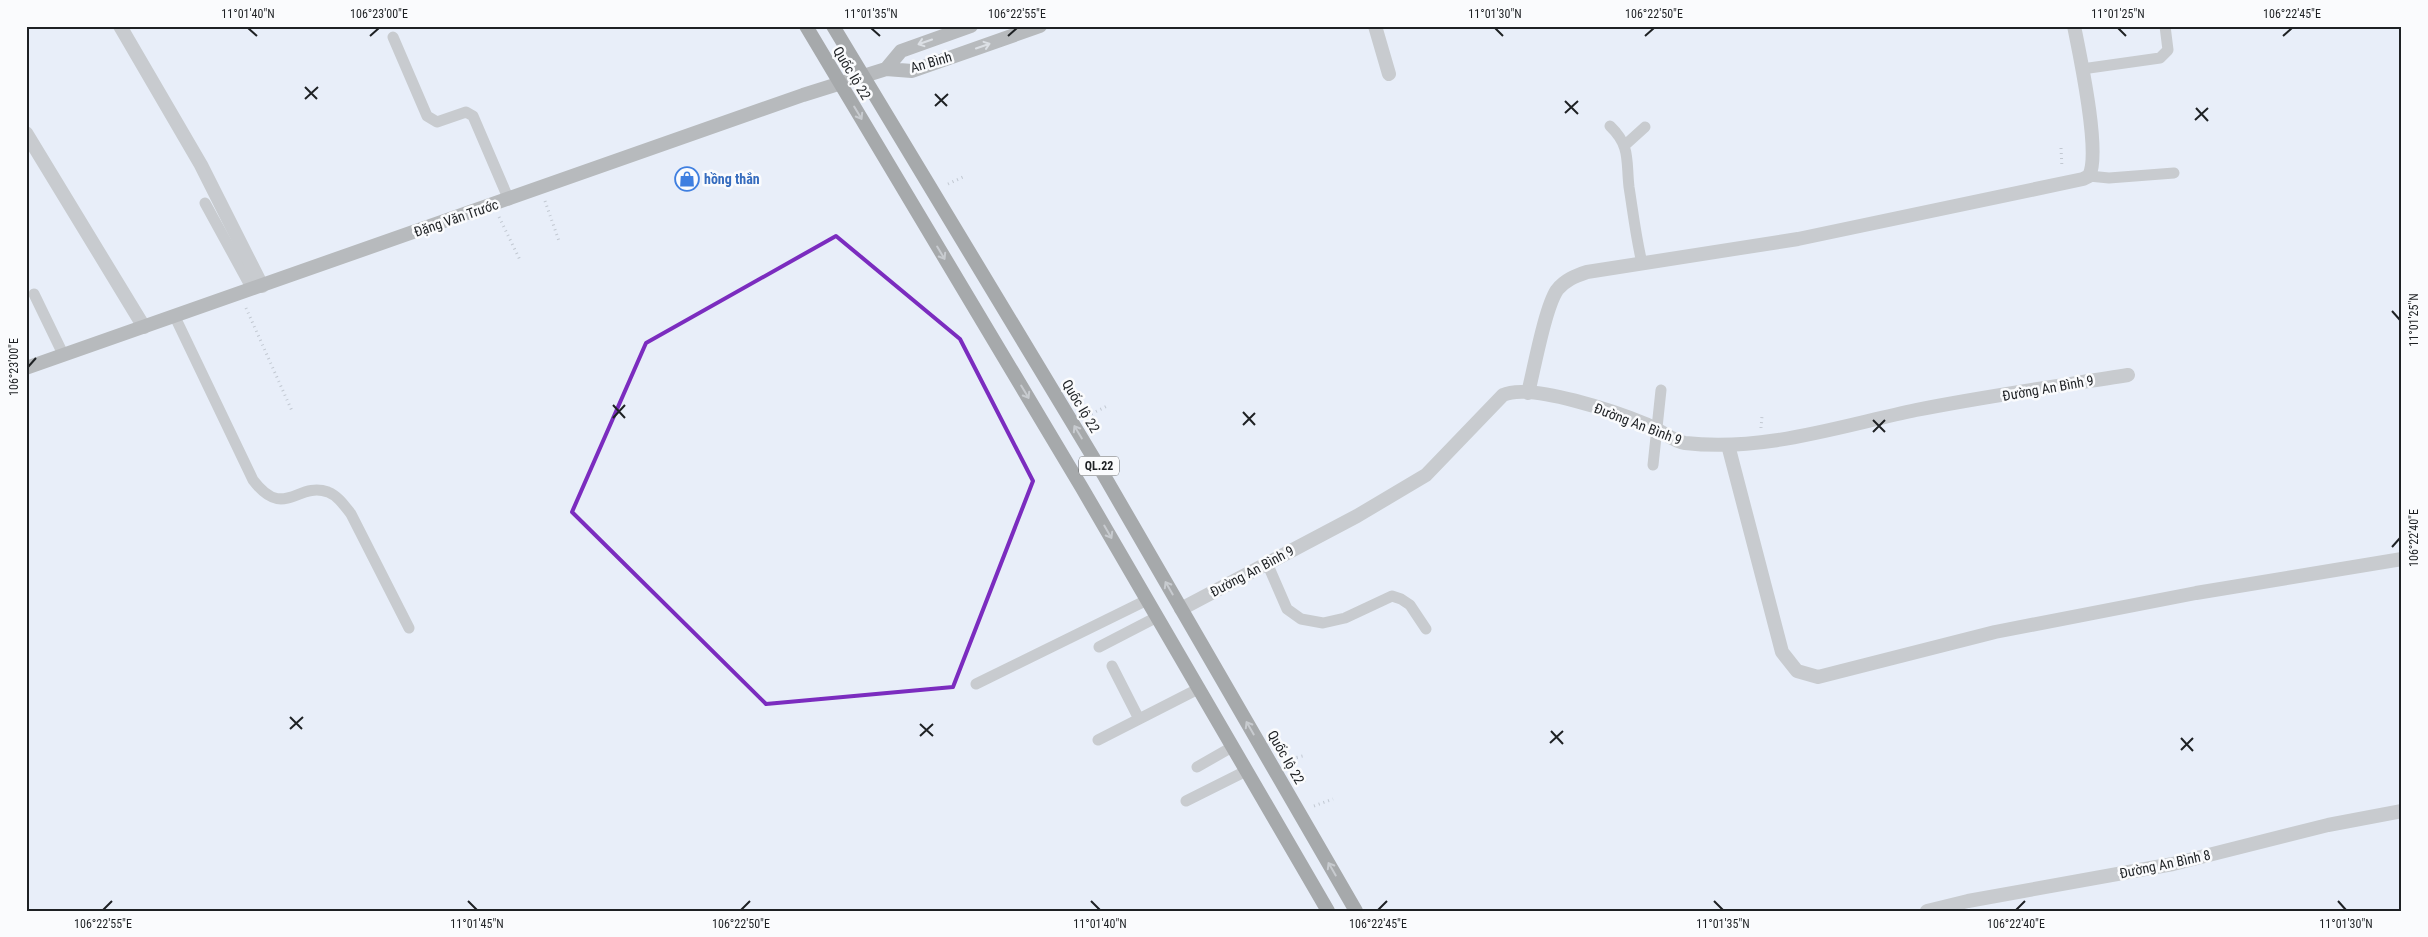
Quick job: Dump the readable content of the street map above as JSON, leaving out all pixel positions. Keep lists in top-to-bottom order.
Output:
{
  "streets": {
    "highway": ["Quốc lộ 22", "QL.22"],
    "main road": ["An Bình", "Đặng Văn Trước"],
    "street": ["Đường An Bình 9", "Đường An Bình 8"]
  },
  "crossings": [
    ["An Bình", "Đặng Văn Trước"],
    ["Quốc lộ 22", "Đặng Văn Trước"],
    ["Quốc lộ 22", "Đường An Bình 9"]
  ],
  "places": {
    "shop": ["hồng thắn"]
  },
  "coordinates": [
    "11°01'40\"N",
    "106°23'00\"E",
    "11°01'35\"N",
    "106°22'55\"E",
    "11°01'30\"N",
    "106°22'50\"E",
    "11°01'25\"N",
    "106°22'45\"E",
    "106°22'40\"E",
    "11°01'45\"N"
  ]
}
